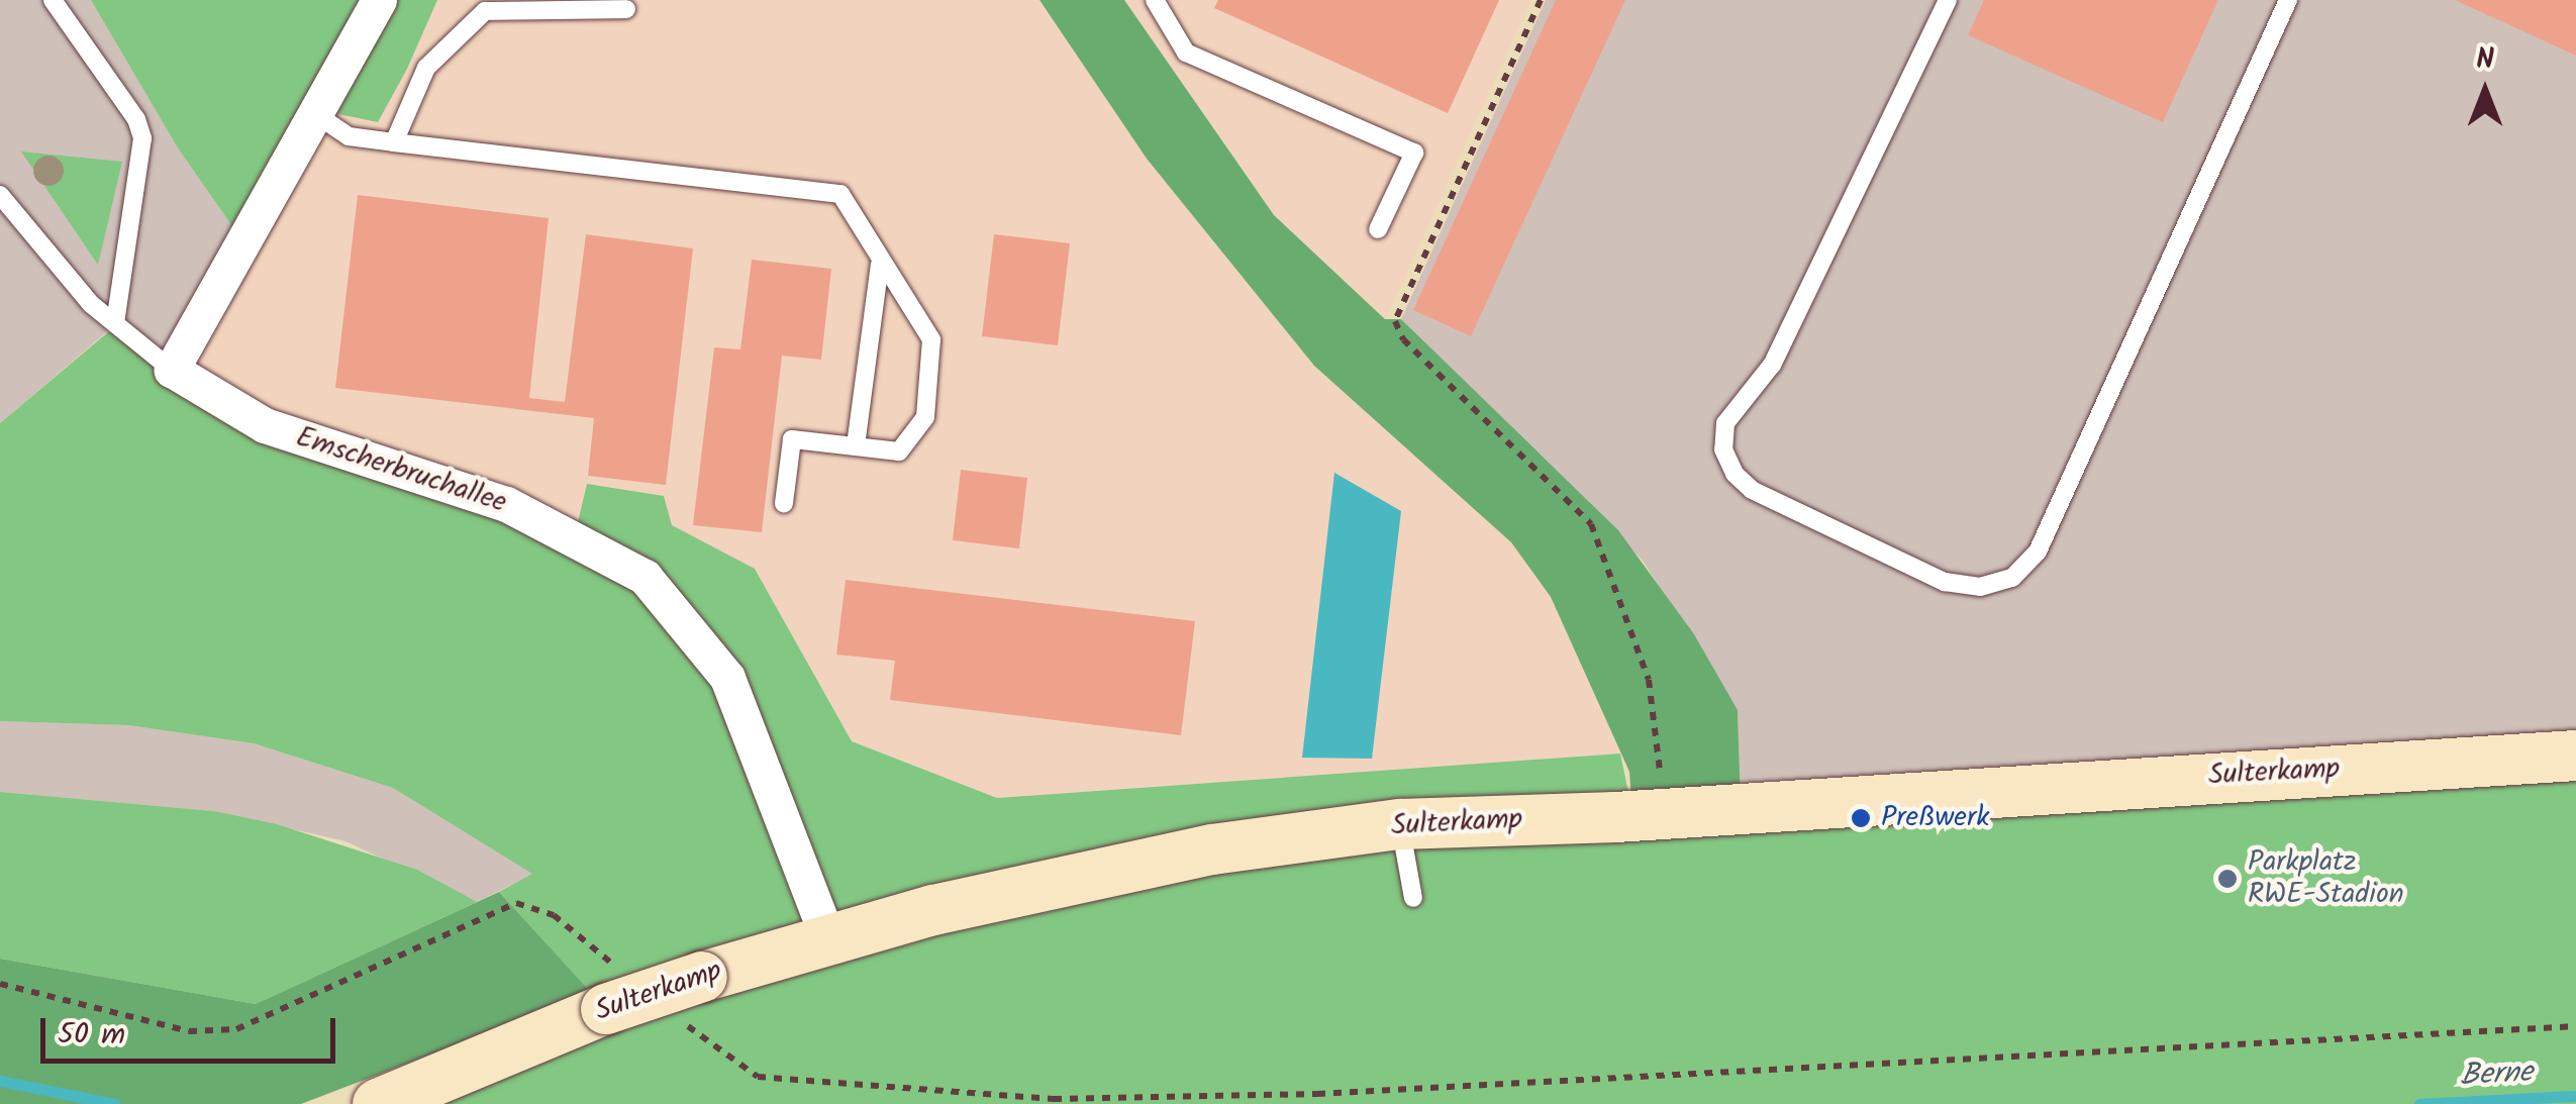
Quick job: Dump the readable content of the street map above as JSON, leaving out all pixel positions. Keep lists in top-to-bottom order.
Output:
{
  "streets": {
    "street": ["Emscherbruchallee", "Sulterkamp"]
  },
  "crossings": [
    ["Emscherbruchallee", "Sulterkamp"]
  ],
  "water": ["Berne"],
  "places": ["Preßwerk", "Parkplatz RWE-Stadion"],
  "scale_bar": "50 m",
  "north": "top"
}
